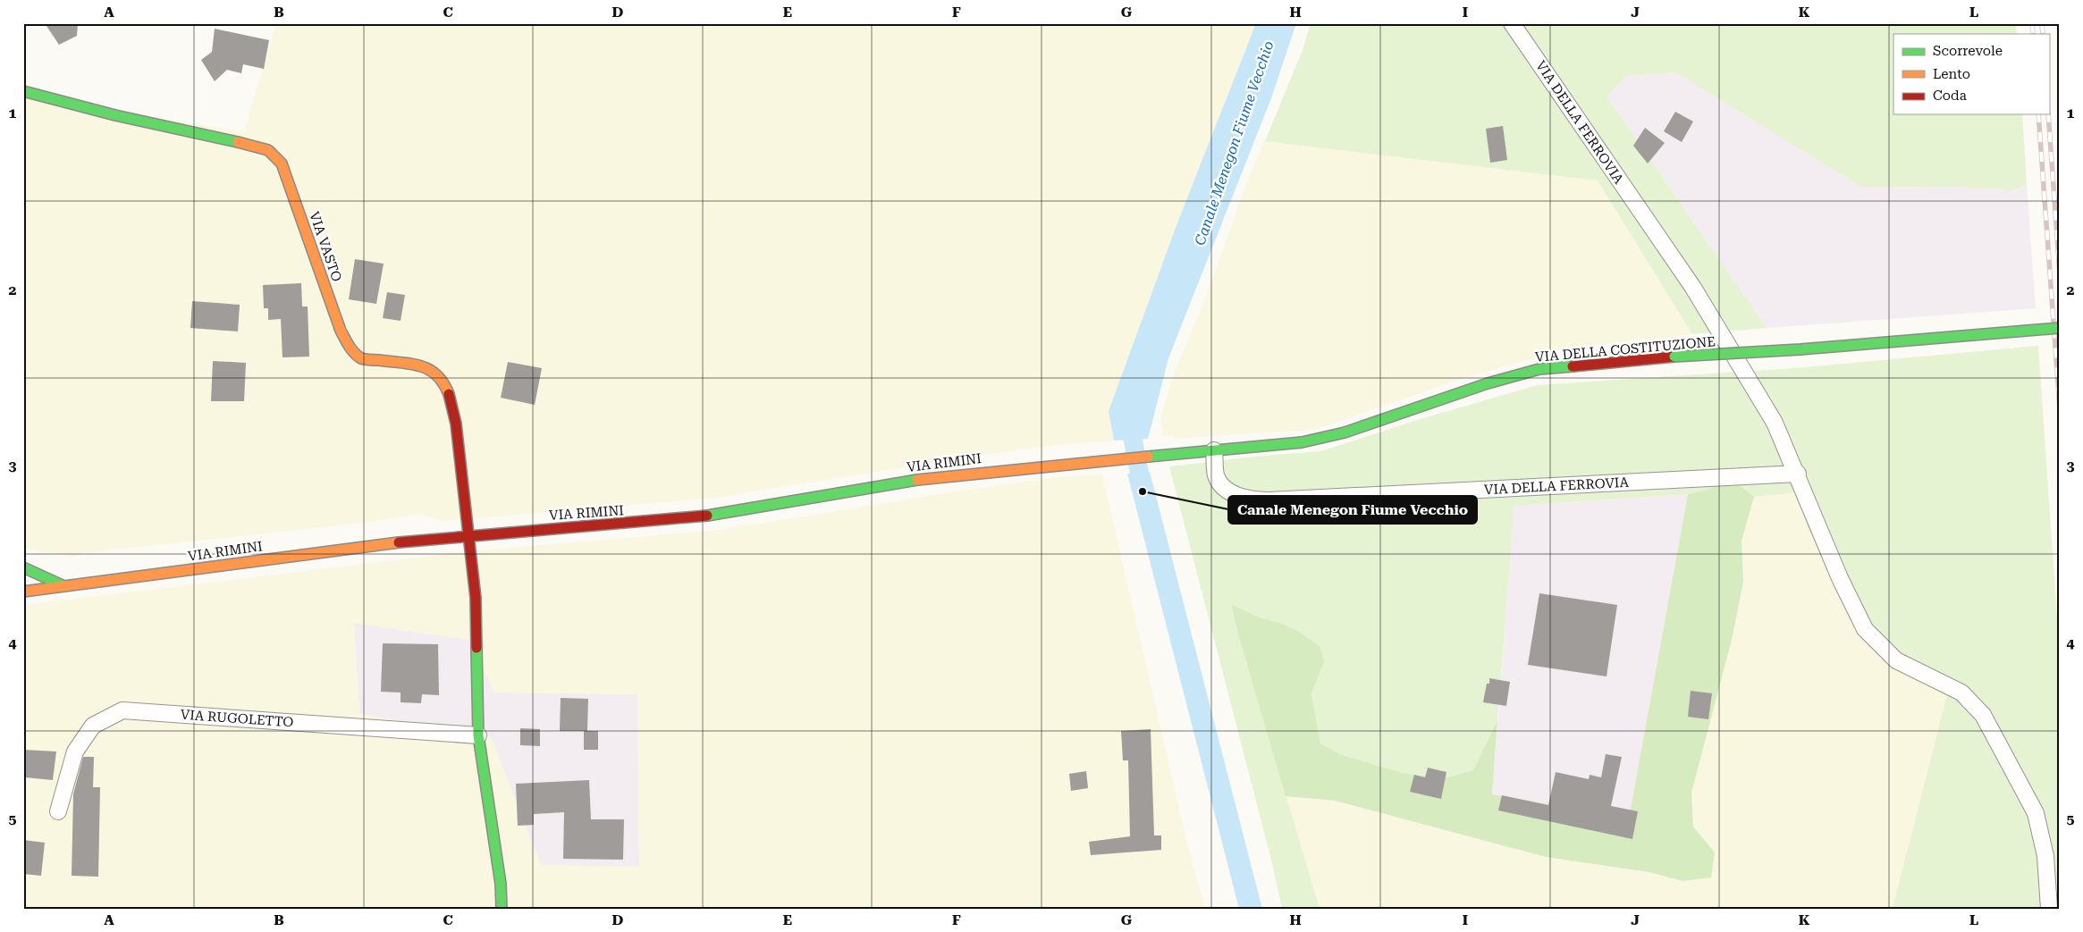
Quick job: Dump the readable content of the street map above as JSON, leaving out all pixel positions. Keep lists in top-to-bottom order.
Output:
{
  "streets": {
    "main road": ["VIA VASTO", "VIA DELLA COSTITUZIONE", "VIA RIMINI"],
    "street": ["VIA DELLA FERROVIA", "VIA RUGOLETTO"]
  },
  "crossings": [
    ["VIA DELLA FERROVIA", "VIA DELLA COSTITUZIONE"],
    ["VIA VASTO", "VIA RIMINI"],
    ["VIA DELLA COSTITUZIONE", "VIA RIMINI"]
  ],
  "water": ["Canale Menegon Fiume Vecchio"],
  "places": ["Canale Menegon Fiume Vecchio"],
  "legend": ["Scorrevole", "Lento", "Coda"],
  "grid": {
    "columns": [
      "A",
      "B",
      "C",
      "D",
      "E",
      "F",
      "G",
      "H",
      "I",
      "J",
      "K",
      "L"
    ],
    "rows": [
      "1",
      "2",
      "3",
      "4",
      "5"
    ]
  }
}
